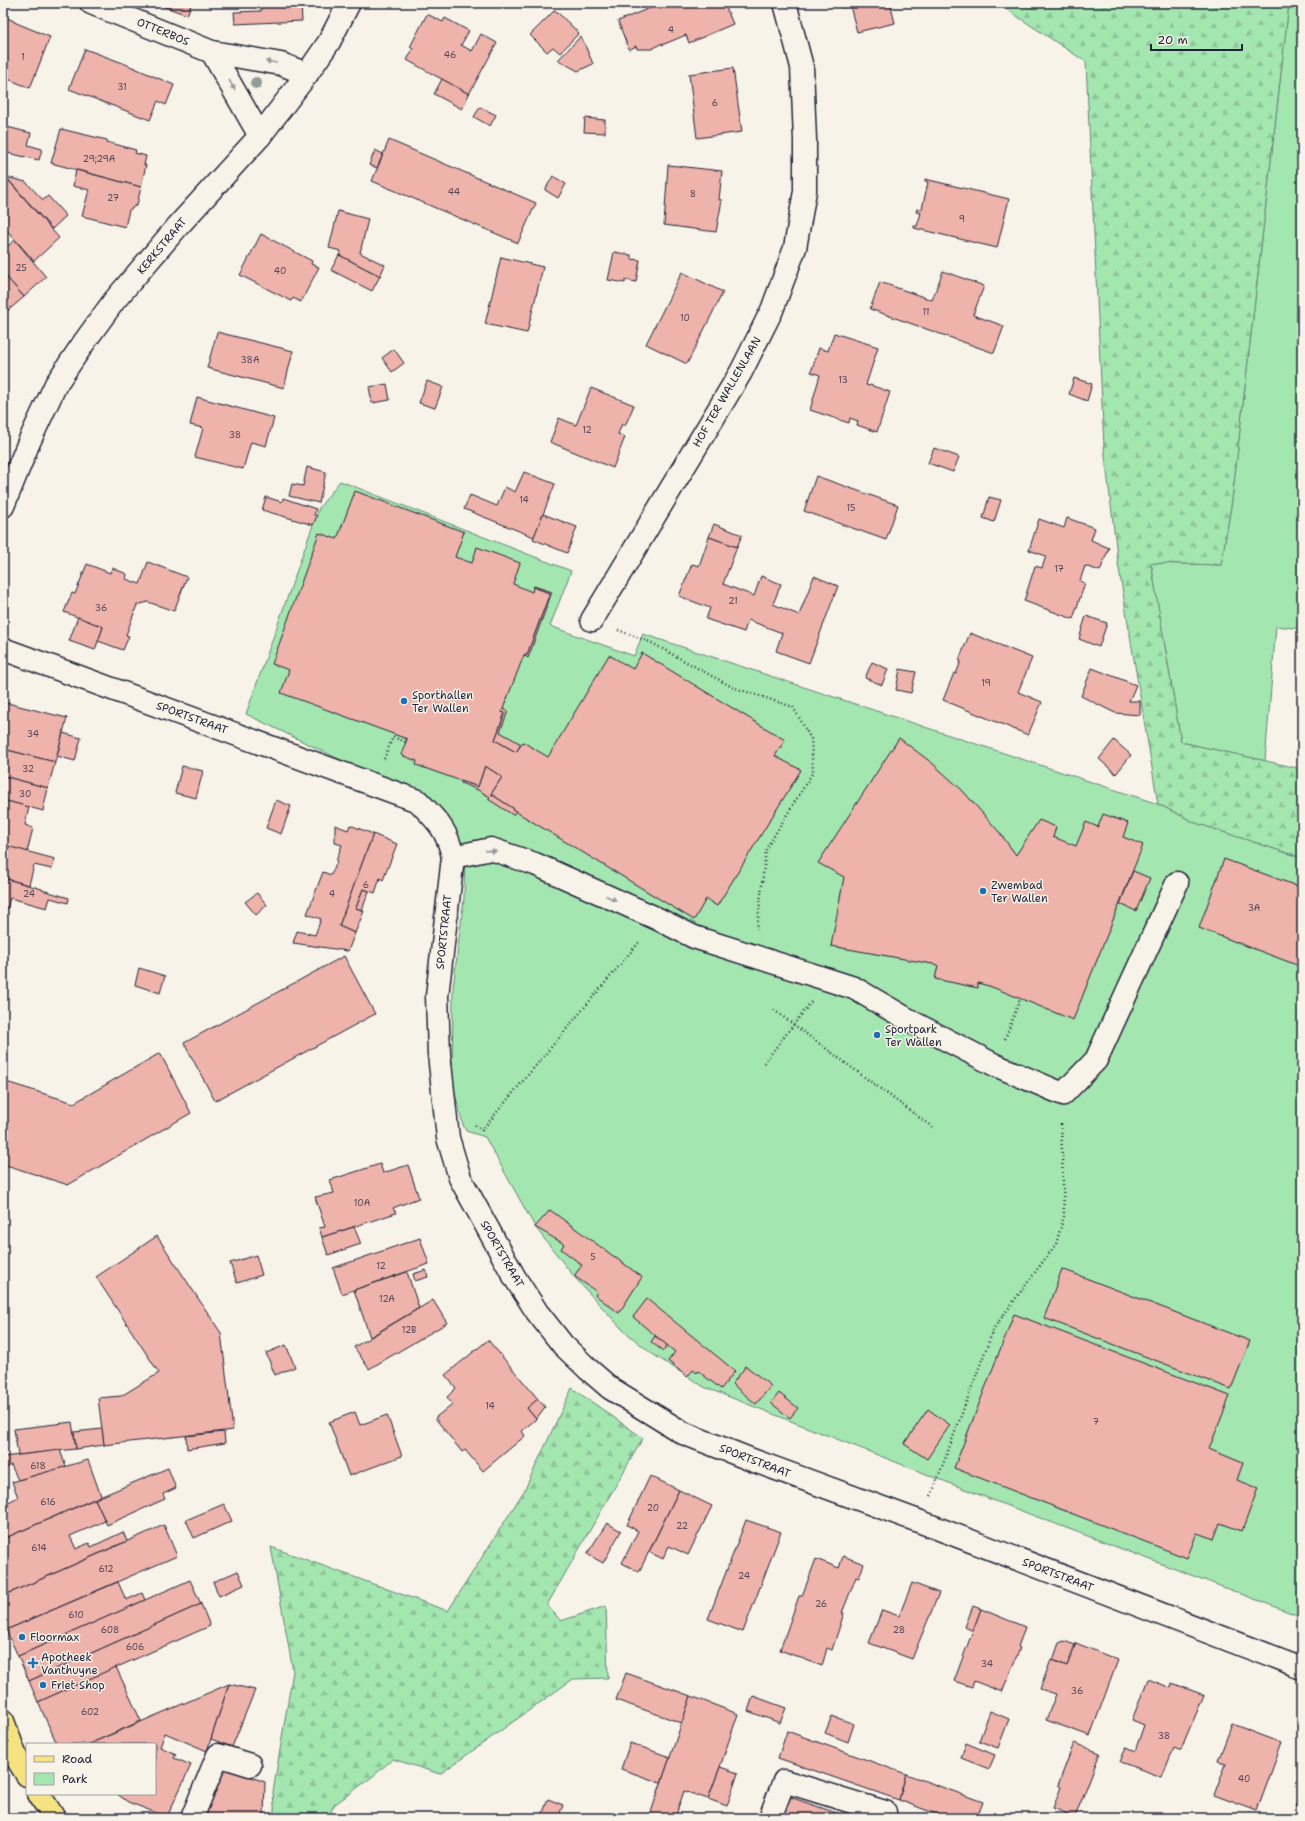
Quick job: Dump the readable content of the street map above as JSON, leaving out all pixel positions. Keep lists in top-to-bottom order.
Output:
{
  "streets": {
    "street": [
      "OTTERBOS",
      "KERKSTRAAT",
      "HOF TER WALLENLAAN",
      "SPORTSTRAAT"
    ]
  },
  "crossings": [
    ["OTTERBOS", "KERKSTRAAT"]
  ],
  "one_way": ["OTTERBOS"],
  "places": {
    "other": [
      "Sporthallen Ter Wallen",
      "Zwembad Ter Wallen",
      "Sportpark Ter Wallen",
      "Floormax",
      "Friet Shop"
    ],
    "health": ["Apotheek Vanthuyne"]
  },
  "house_numbers": [
    "4",
    "46",
    "1",
    "31",
    "6",
    "29;29A",
    "44",
    "8",
    "27",
    "9",
    "25",
    "40",
    "11",
    "10",
    "38A",
    "13",
    "12",
    "38",
    "14",
    "15",
    "17",
    "21",
    "36",
    "19",
    "34",
    "32",
    "30",
    "6",
    "24",
    "4",
    "3A",
    "10A",
    "5",
    "12",
    "12A",
    "12B",
    "14",
    "7",
    "618",
    "616",
    "20",
    "22",
    "614",
    "612",
    "24",
    "26",
    "610",
    "608",
    "28",
    "606",
    "34",
    "36",
    "602",
    "38",
    "40"
  ],
  "legend": ["Road", "Park"],
  "scale_bar": "20 m"
}
